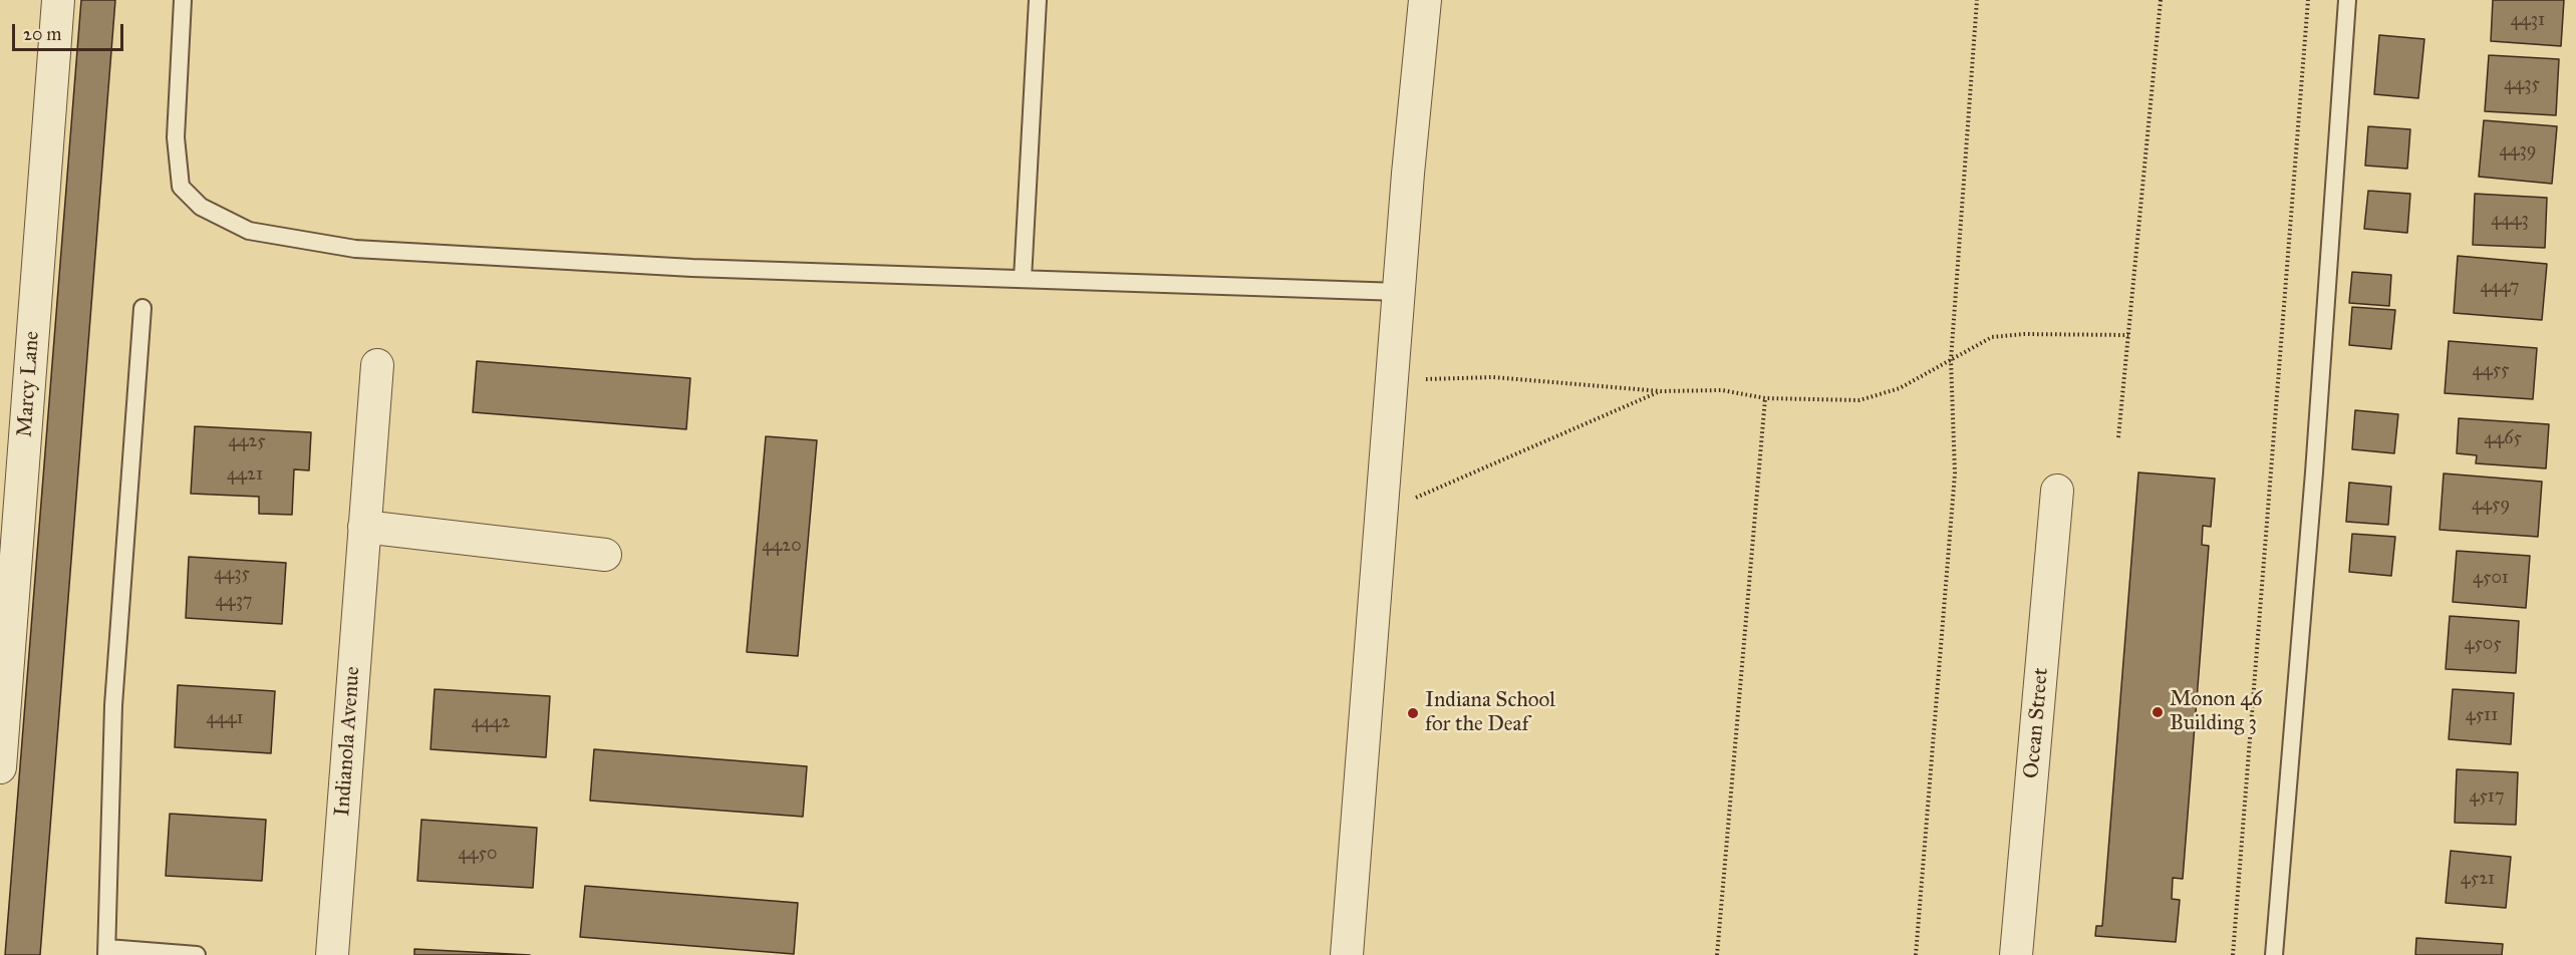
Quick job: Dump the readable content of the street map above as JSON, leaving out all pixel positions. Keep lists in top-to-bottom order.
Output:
{
  "streets": {
    "street": ["Marcy Lane", "Ocean Street", "Indianola Avenue"]
  },
  "places": ["Monon 46 Building 3", "Indiana School for the Deaf"],
  "house_numbers": [
    "4431",
    "4435",
    "4439",
    "4443",
    "4447",
    "4455",
    "4465",
    "4425",
    "4421",
    "4459",
    "4420",
    "4435",
    "4501",
    "4437",
    "4505",
    "4511",
    "4441",
    "4442",
    "4517",
    "4450",
    "4521"
  ],
  "scale_bar": "20 m"
}
